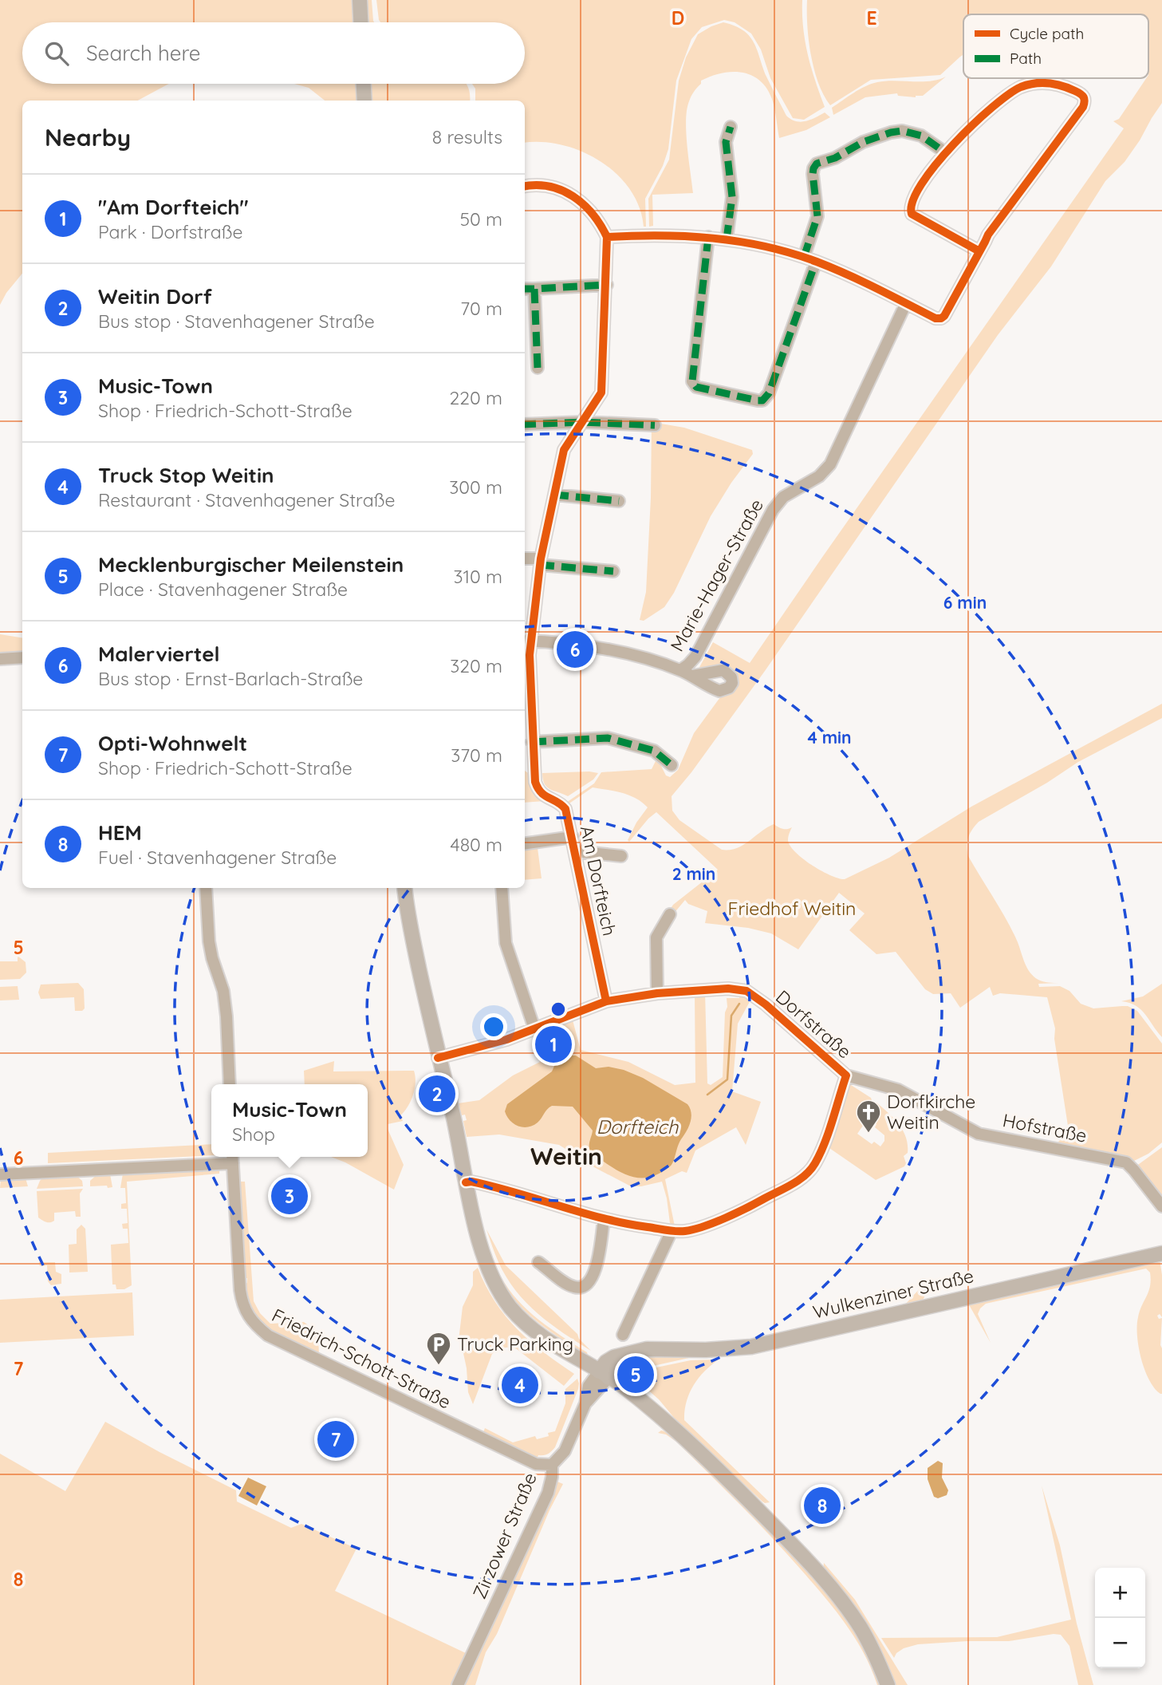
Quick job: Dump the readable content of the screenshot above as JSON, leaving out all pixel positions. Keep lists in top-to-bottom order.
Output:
{
  "streets": {
    "main road": ["Wulkenziner Straße"],
    "street": [
      "Marie-Hager-Straße",
      "Am Dorfteich",
      "Dorfstraße",
      "Hofstraße",
      "Friedrich-Schott-Straße",
      "Zirzower Straße"
    ]
  },
  "crossings": [
    ["Am Dorfteich", "Dorfstraße"],
    ["Dorfstraße", "Hofstraße"],
    ["Wulkenziner Straße", "Zirzower Straße"],
    ["Friedrich-Schott-Straße", "Zirzower Straße"]
  ],
  "districts": ["Weitin"],
  "water": ["Dorfteich"],
  "parks": ["Friedhof Weitin"],
  "places": {
    "church": ["Dorfkirche Weitin"],
    "parking": ["Truck Parking"]
  },
  "legend": ["Cycle path", "Path"],
  "page": {
    "search": "Search here",
    "heading": ["Nearby", "8 results"],
    "list": [
      {
        "mark": "1",
        "name": "\"Am Dorfteich\"",
        "note": "Park · Dorfstraße",
        "value": "50 m"
      },
      {
        "mark": "2",
        "name": "Weitin Dorf",
        "note": "Bus stop · Stavenhagener Straße",
        "value": "70 m"
      },
      {
        "mark": "3",
        "name": "Music-Town",
        "note": "Shop · Friedrich-Schott-Straße",
        "value": "220 m"
      },
      {
        "mark": "4",
        "name": "Truck Stop Weitin",
        "note": "Restaurant · Stavenhagener Straße",
        "value": "300 m"
      },
      {
        "mark": "5",
        "name": "Mecklenburgischer Meilenstein",
        "note": "Place · Stavenhagener Straße",
        "value": "310 m"
      },
      {
        "mark": "6",
        "name": "Malerviertel",
        "note": "Bus stop · Ernst-Barlach-Straße",
        "value": "320 m"
      },
      {
        "mark": "7",
        "name": "Opti-Wohnwelt",
        "note": "Shop · Friedrich-Schott-Straße",
        "value": "370 m"
      },
      {
        "mark": "8",
        "name": "HEM",
        "note": "Fuel · Stavenhagener Straße",
        "value": "480 m"
      }
    ],
    "pins": [
      "6",
      "1",
      "2",
      "3",
      "5",
      "4",
      "7",
      "8"
    ],
    "popup": ["Music-Town", "Shop"],
    "map_buttons": ["+", "−"]
  },
  "grid": {
    "columns": ["D", "E"],
    "rows": [
      "5",
      "6",
      "7",
      "8"
    ]
  },
  "rings": ["6 min", "4 min", "2 min"]
}
